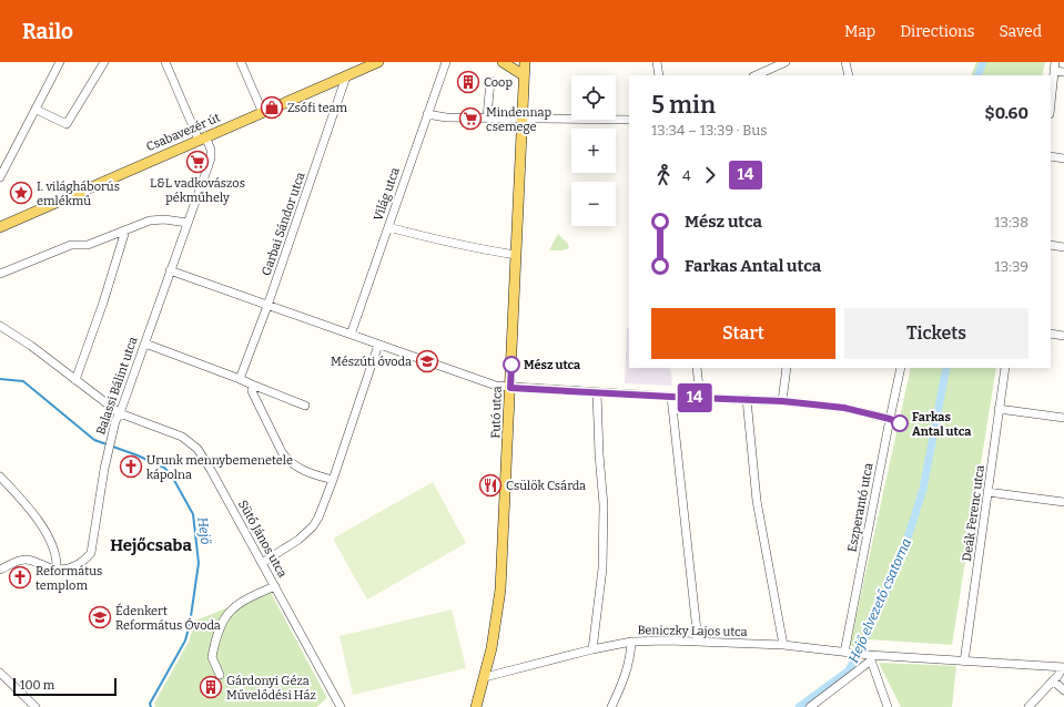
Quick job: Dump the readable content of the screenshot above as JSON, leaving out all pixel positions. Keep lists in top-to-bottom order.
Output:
{
  "streets": {
    "main road": ["Csabavezér út", "Futó utca"],
    "street": [
      "Világ utca",
      "Garbai Sándor utca",
      "Balassi Bálint utca",
      "Eszperantó utca",
      "Deák Ferenc utca",
      "Sütő János utca",
      "Beniczky Lajos utca"
    ]
  },
  "crossings": [
    ["Csabavezér út", "Garbai Sándor utca"],
    ["Csabavezér út", "Balassi Bálint utca"],
    ["Balassi Bálint utca", "Sütő János utca"],
    ["Futó utca", "Beniczky Lajos utca"],
    ["Eszperantó utca", "Beniczky Lajos utca"],
    ["Deák Ferenc utca", "Beniczky Lajos utca"]
  ],
  "districts": ["Hejőcsaba"],
  "water": ["Hejő", "Hejő elvezető csatorna"],
  "places": {
    "building": ["Coop", "Gárdonyi Géza Művelődési Ház"],
    "shop": ["Zsófi team"],
    "supermarket": ["Mindennap csemege", "L&L vadkovászos pékműhely"],
    "place": ["I. világháborús emlékmű"],
    "school or university": ["Mészúti óvoda", "Édenkert Református Óvoda"],
    "other": ["Mész utca", "Farkas Antal utca"],
    "church": ["Urunk mennybemenetele kápolna", "Református templom"],
    "restaurant": ["Csülök Csárda"]
  },
  "lines": ["bus line 14"],
  "scale_bar": "100 m",
  "page": {
    "header": "Railo",
    "nav": ["Map", "Directions", "Saved"],
    "on_map": "14",
    "map_buttons": ["+", "−"],
    "heading": ["5 min", "13:34 – 13:39 · Bus", "$0.60"],
    "legs": ["4", "14"],
    "list": [
      {
        "name": "Mész utca",
        "value": "13:38"
      },
      {
        "name": "Farkas Antal utca",
        "value": "13:39"
      }
    ],
    "buttons": ["Start", "Tickets"],
    "scale": "100 m"
  }
}
